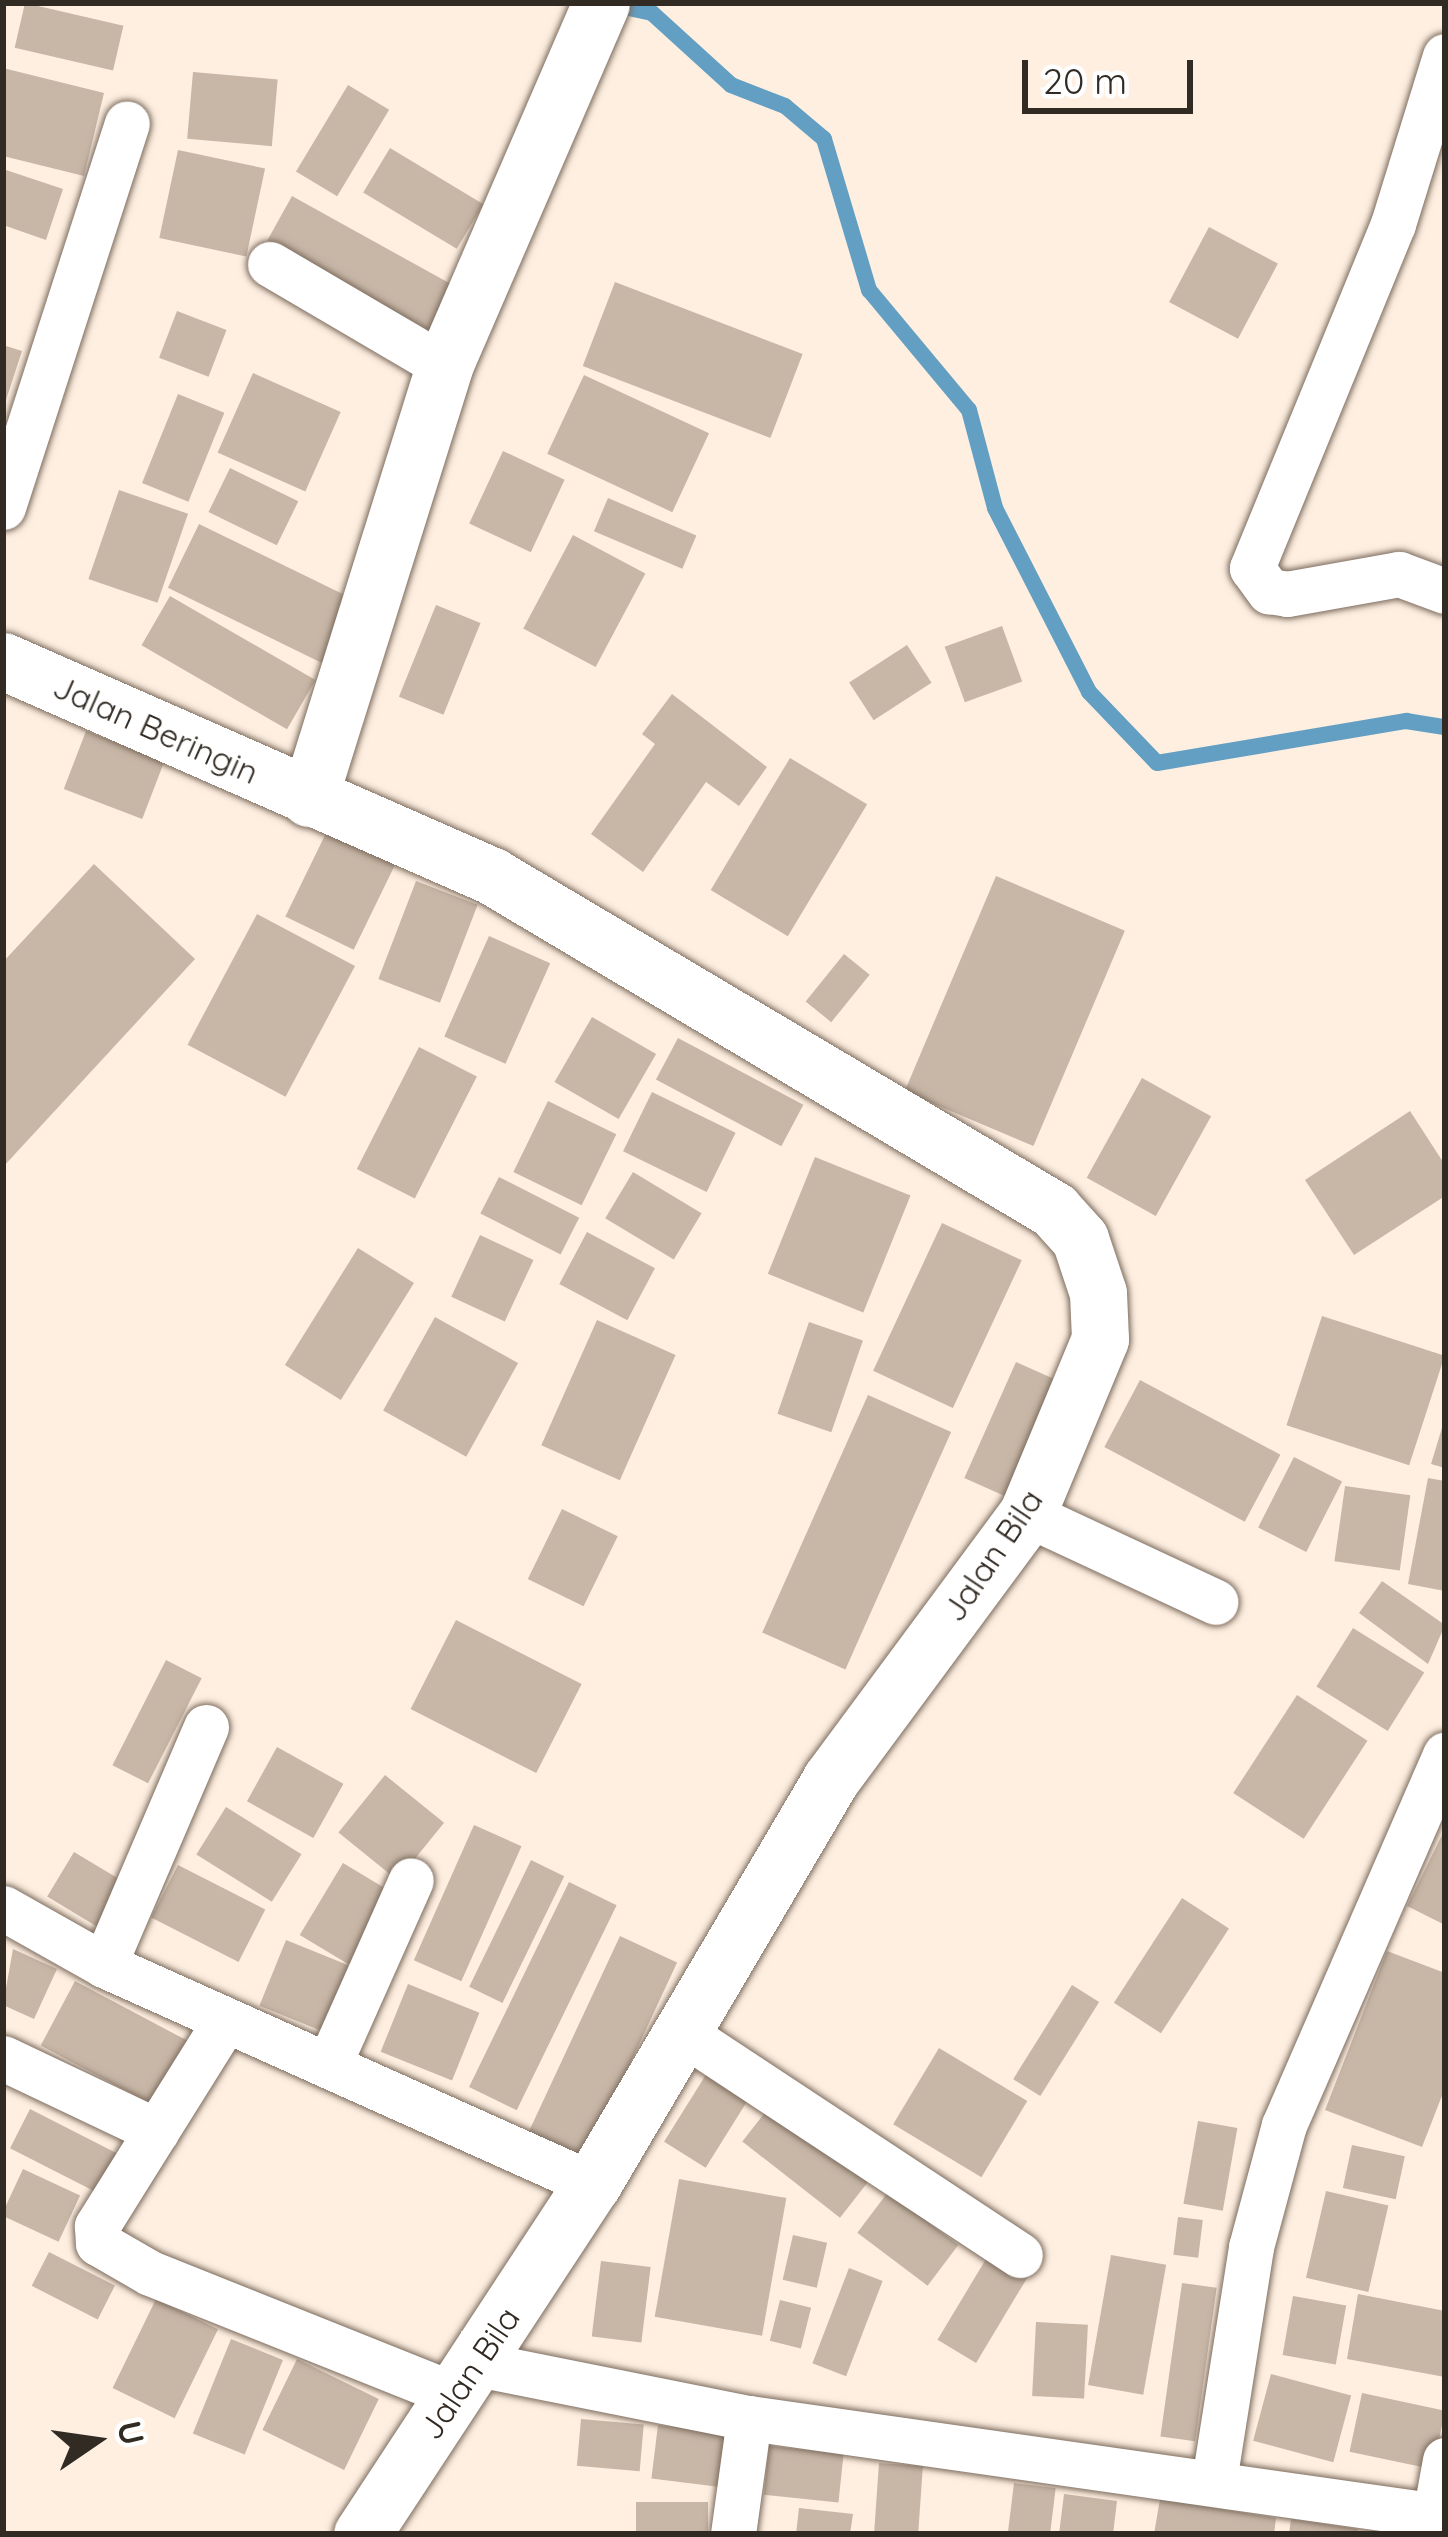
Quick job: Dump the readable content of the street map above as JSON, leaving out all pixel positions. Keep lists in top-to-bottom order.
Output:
{
  "streets": {
    "street": ["Jalan Beringin", "Jalan Bila"]
  },
  "crossings": [
    ["Jalan Beringin", "Jalan Bila"]
  ],
  "scale_bar": "20 m",
  "north": "right"
}
